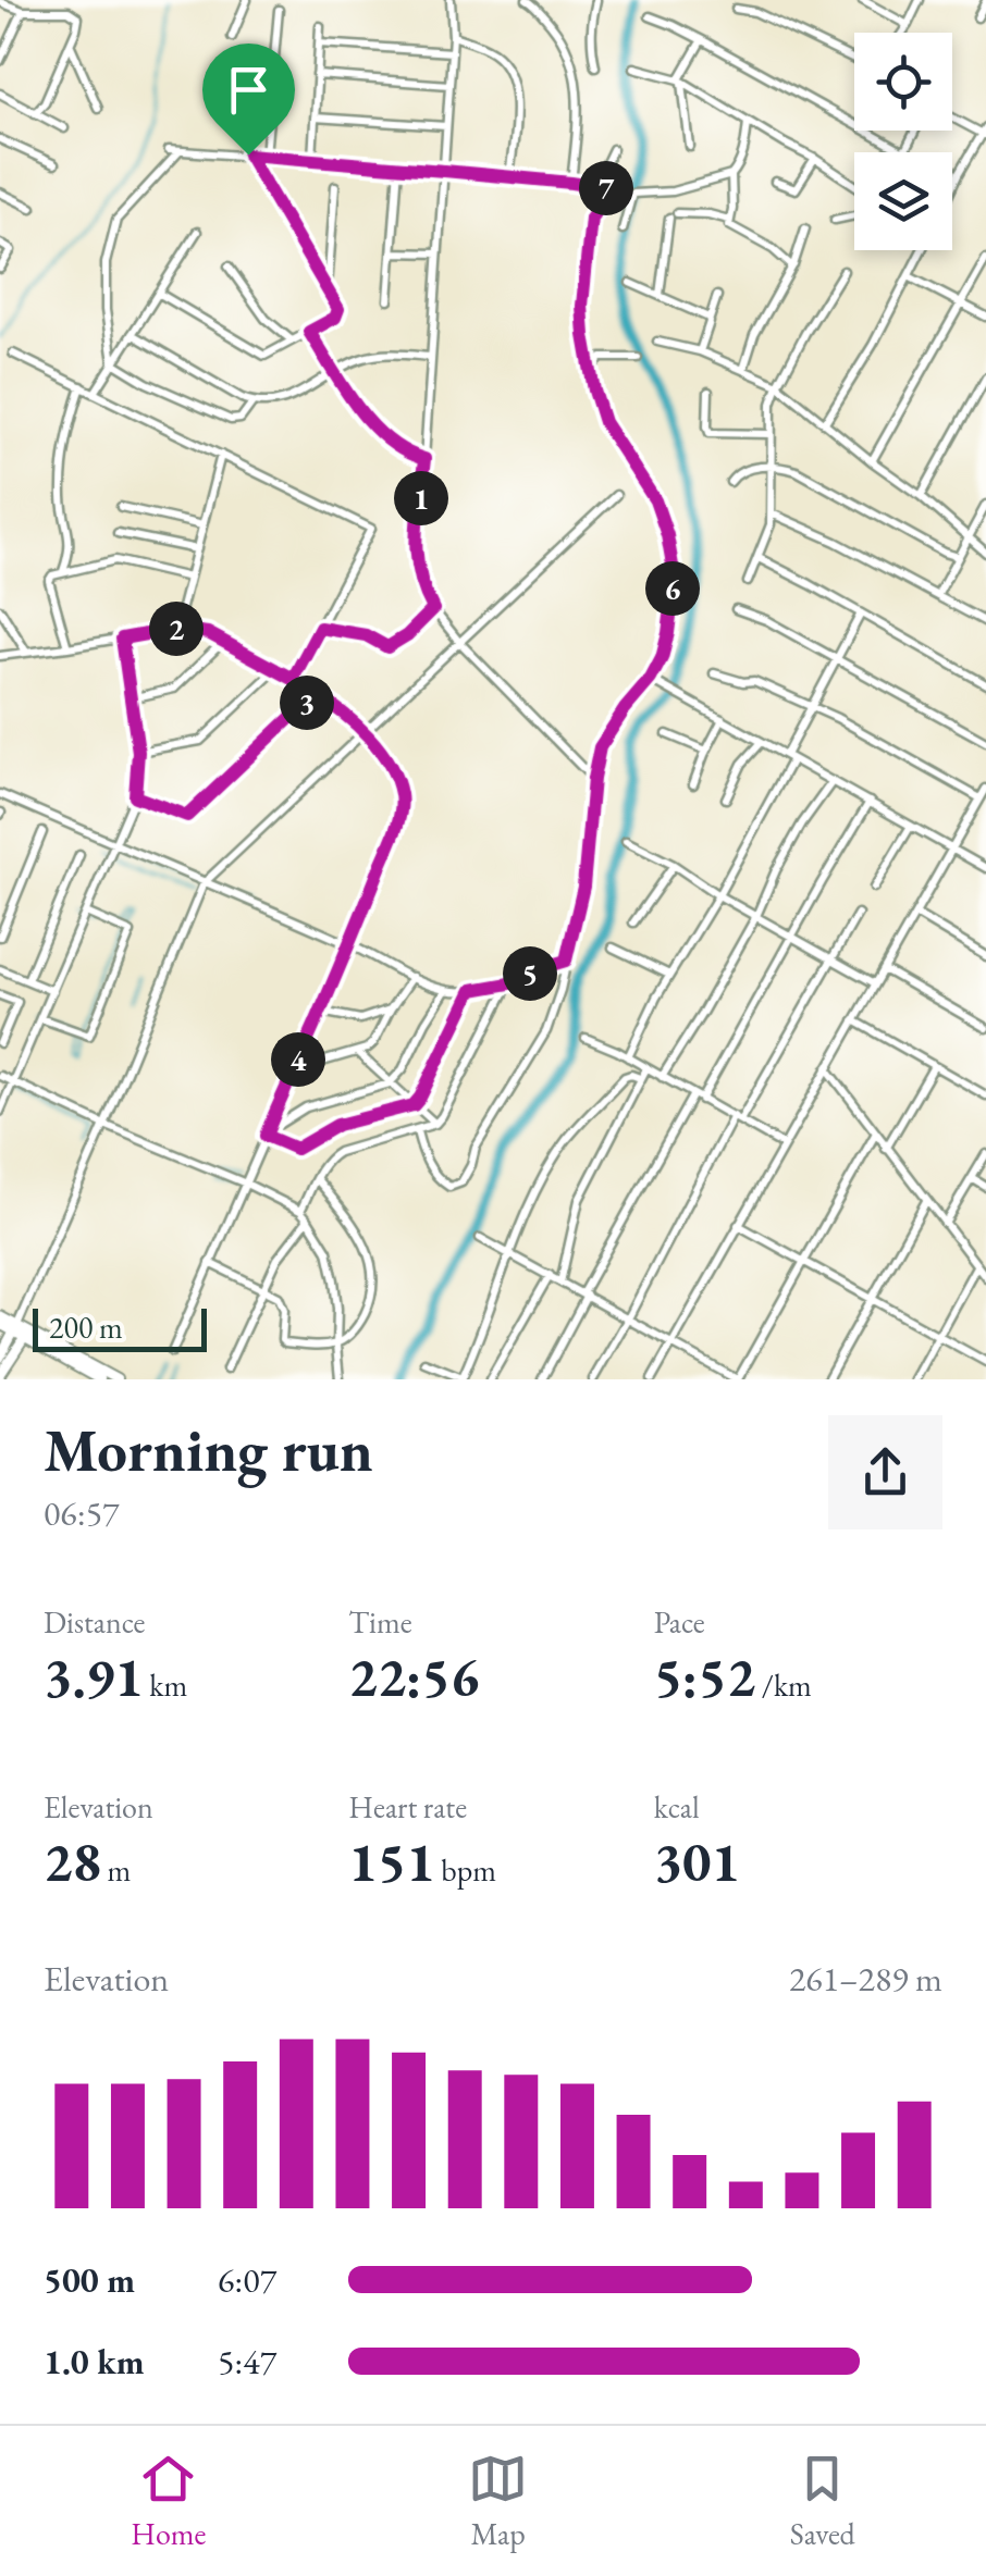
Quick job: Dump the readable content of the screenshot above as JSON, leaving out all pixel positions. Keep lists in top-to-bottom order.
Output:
{
  "scale_bar": "200 m",
  "page": {
    "pins": [
      "7",
      "1",
      "6",
      "2",
      "3",
      "5",
      "4"
    ],
    "scale": "200 m",
    "heading": ["Morning run", "06:57"],
    "stats": [
      ["Distance", "3.91 km"],
      ["Time", "22:56"],
      ["Pace", "5:52 /km"],
      ["Elevation", "28 m"],
      ["Heart rate", "151 bpm"],
      ["kcal", "301"]
    ],
    "chart": ["Elevation", "261–289 m"],
    "list": [
      {
        "name": "500 m",
        "note": "6:07"
      },
      {
        "name": "1.0 km",
        "note": "5:47"
      }
    ],
    "tabs": ["Home", "Map", "Saved"]
  }
}
